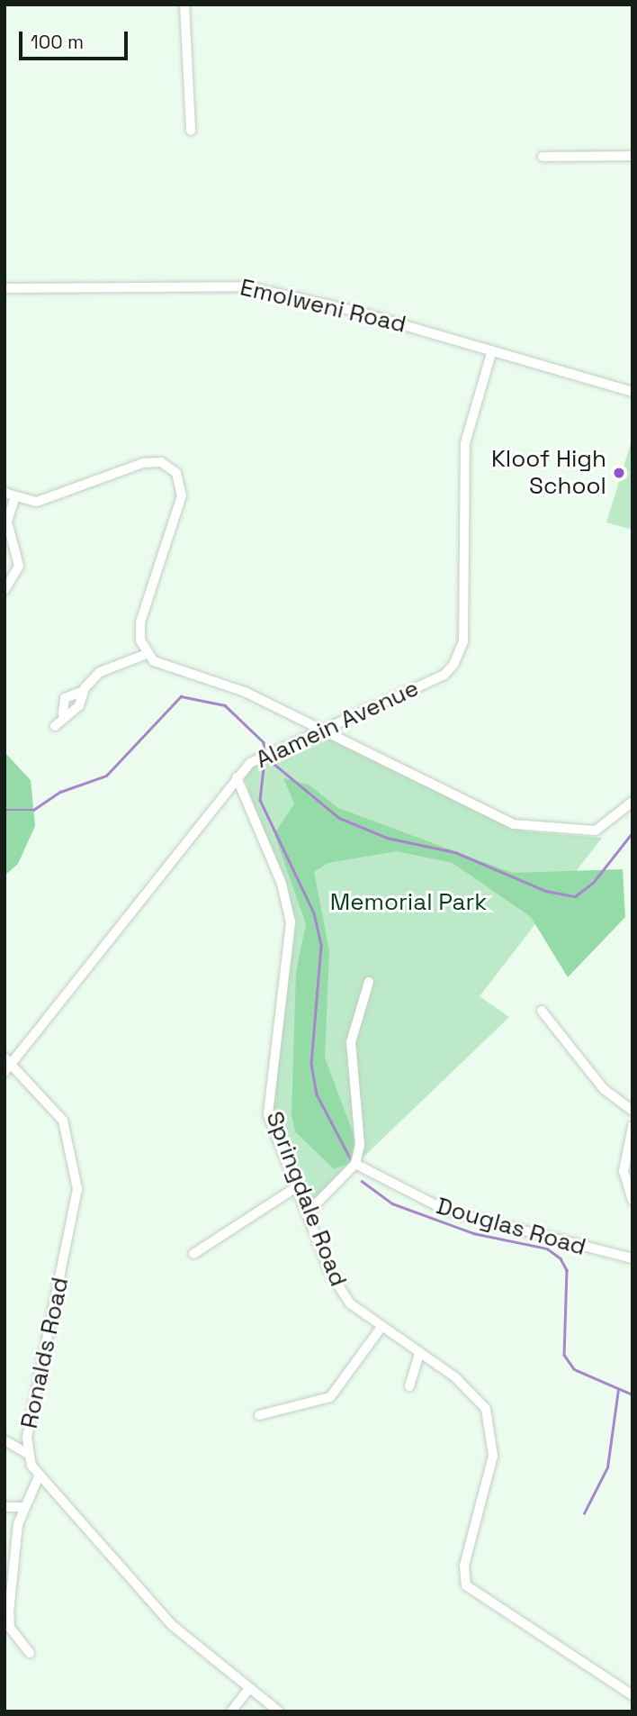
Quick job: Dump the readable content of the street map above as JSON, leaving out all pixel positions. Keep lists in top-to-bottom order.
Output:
{
  "streets": {
    "street": [
      "Emolweni Road",
      "Alamein Avenue",
      "Springdale Road",
      "Douglas Road",
      "Ronalds Road"
    ]
  },
  "crossings": [
    ["Emolweni Road", "Alamein Avenue"],
    ["Alamein Avenue", "Springdale Road"],
    ["Alamein Avenue", "Ronalds Road"]
  ],
  "parks": ["Memorial Park"],
  "places": ["Kloof High School"],
  "scale_bar": "100 m"
}
